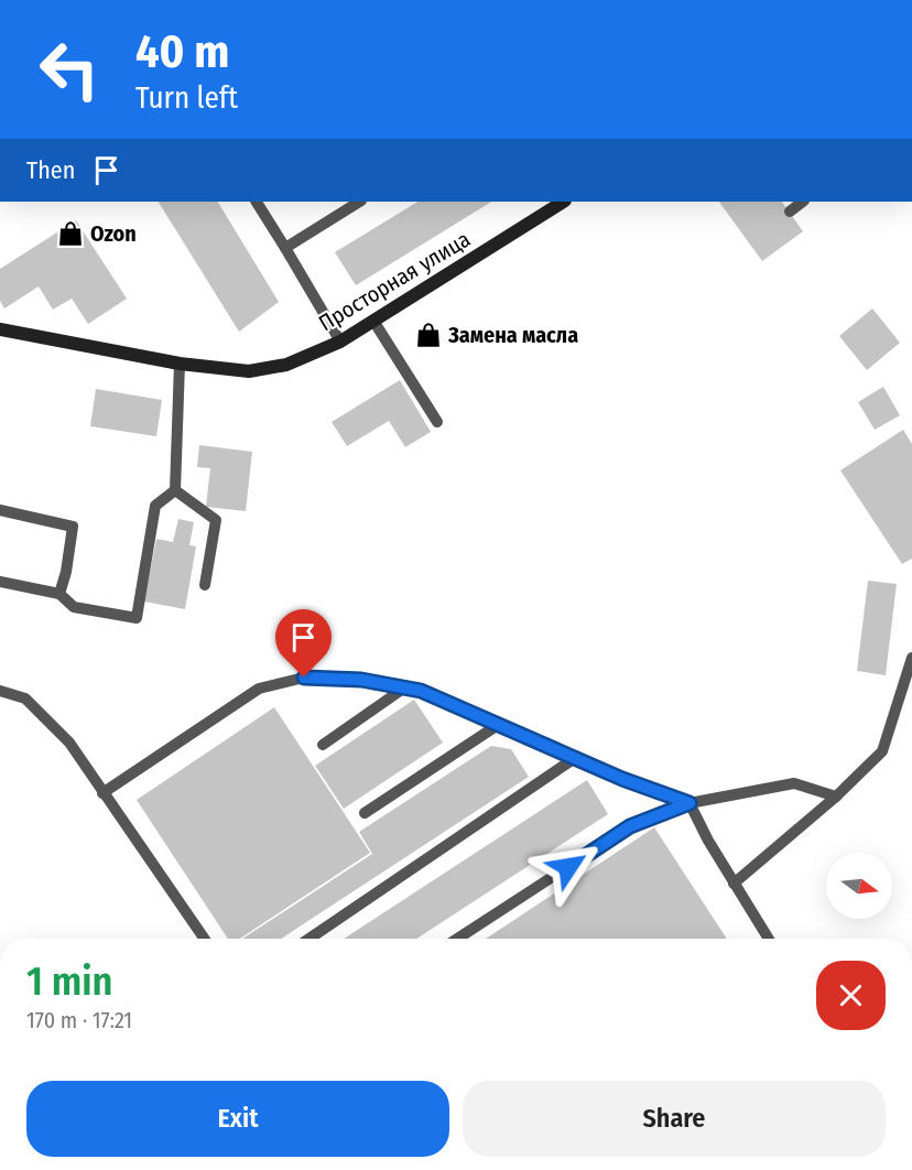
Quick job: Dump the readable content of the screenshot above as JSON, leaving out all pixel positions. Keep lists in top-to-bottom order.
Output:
{
  "streets": {
    "street": ["Просторная улица"]
  },
  "places": {
    "shop": ["Ozon", "Замена масла"]
  },
  "north": "right",
  "page": {
    "turn": ["40 m", "Turn left"],
    "then": "Then",
    "heading": ["1 min", "170 m · 17:21"],
    "buttons": ["Exit", "Share"]
  }
}
